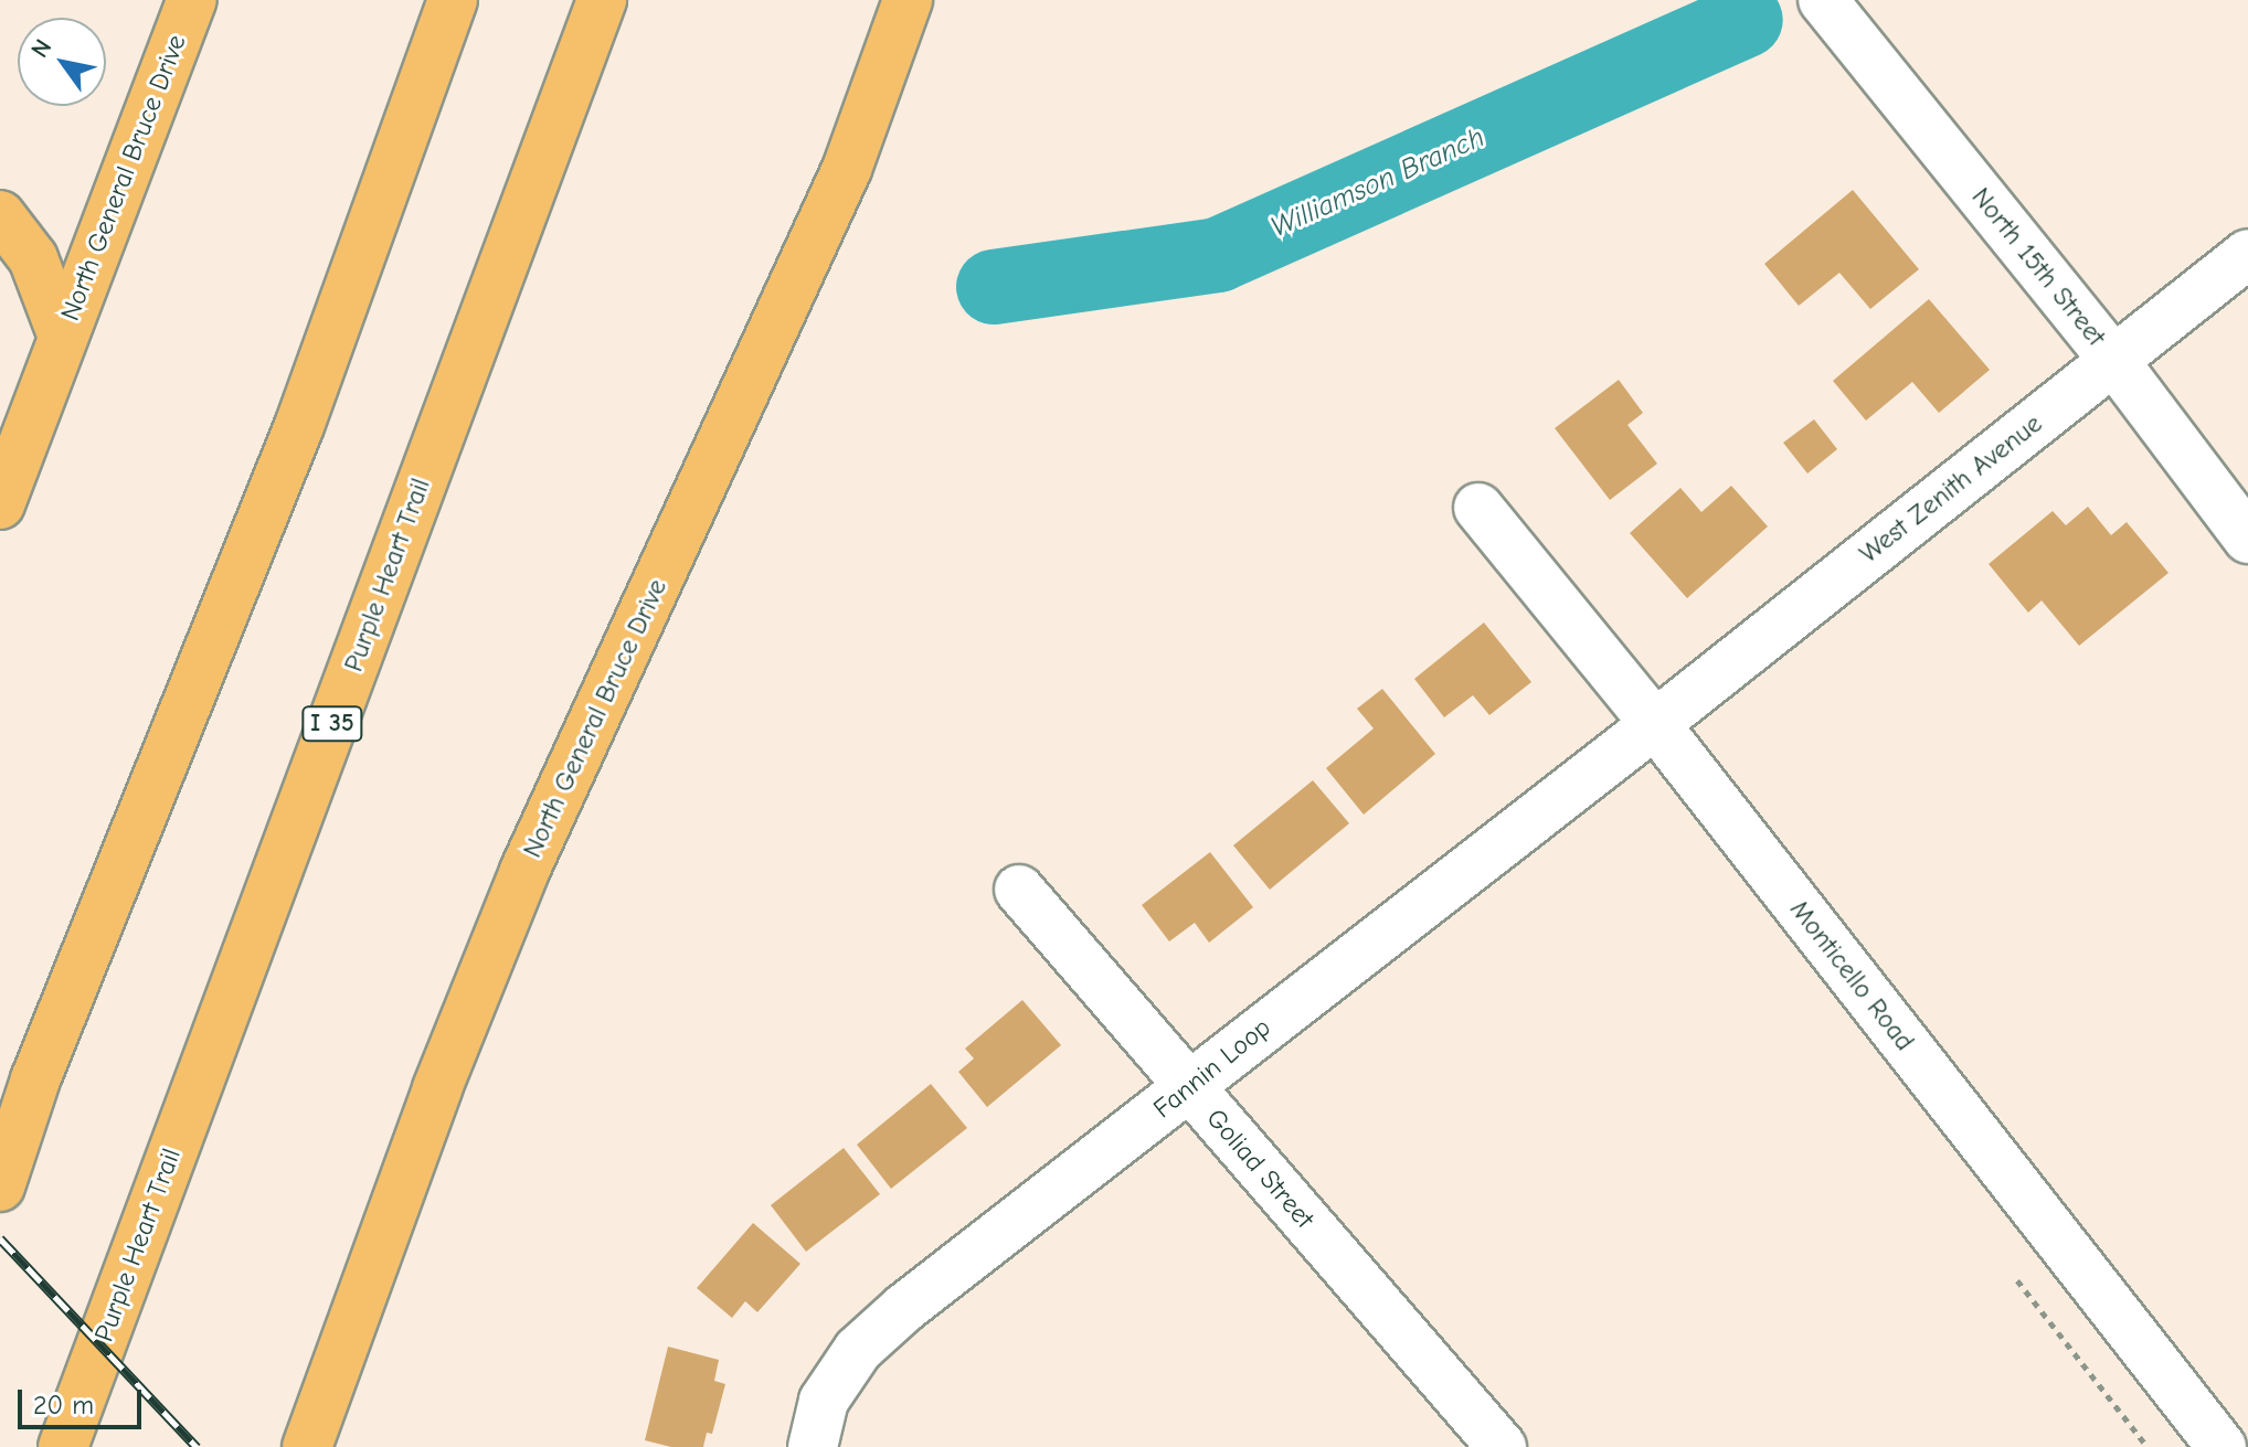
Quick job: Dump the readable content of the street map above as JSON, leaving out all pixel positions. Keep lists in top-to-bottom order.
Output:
{
  "streets": {
    "main road": ["North General Bruce Drive", "Purple Heart Trail", "I 35"],
    "street": [
      "North 15th Street",
      "West Zenith Avenue",
      "Monticello Road",
      "Fannin Loop",
      "Goliad Street"
    ]
  },
  "crossings": [
    ["North 15th Street", "West Zenith Avenue"],
    ["West Zenith Avenue", "Monticello Road"],
    ["West Zenith Avenue", "Fannin Loop"],
    ["Monticello Road", "Fannin Loop"],
    ["Fannin Loop", "Goliad Street"]
  ],
  "water": ["Williamson Branch"],
  "scale_bar": "20 m",
  "north": "top left"
}
